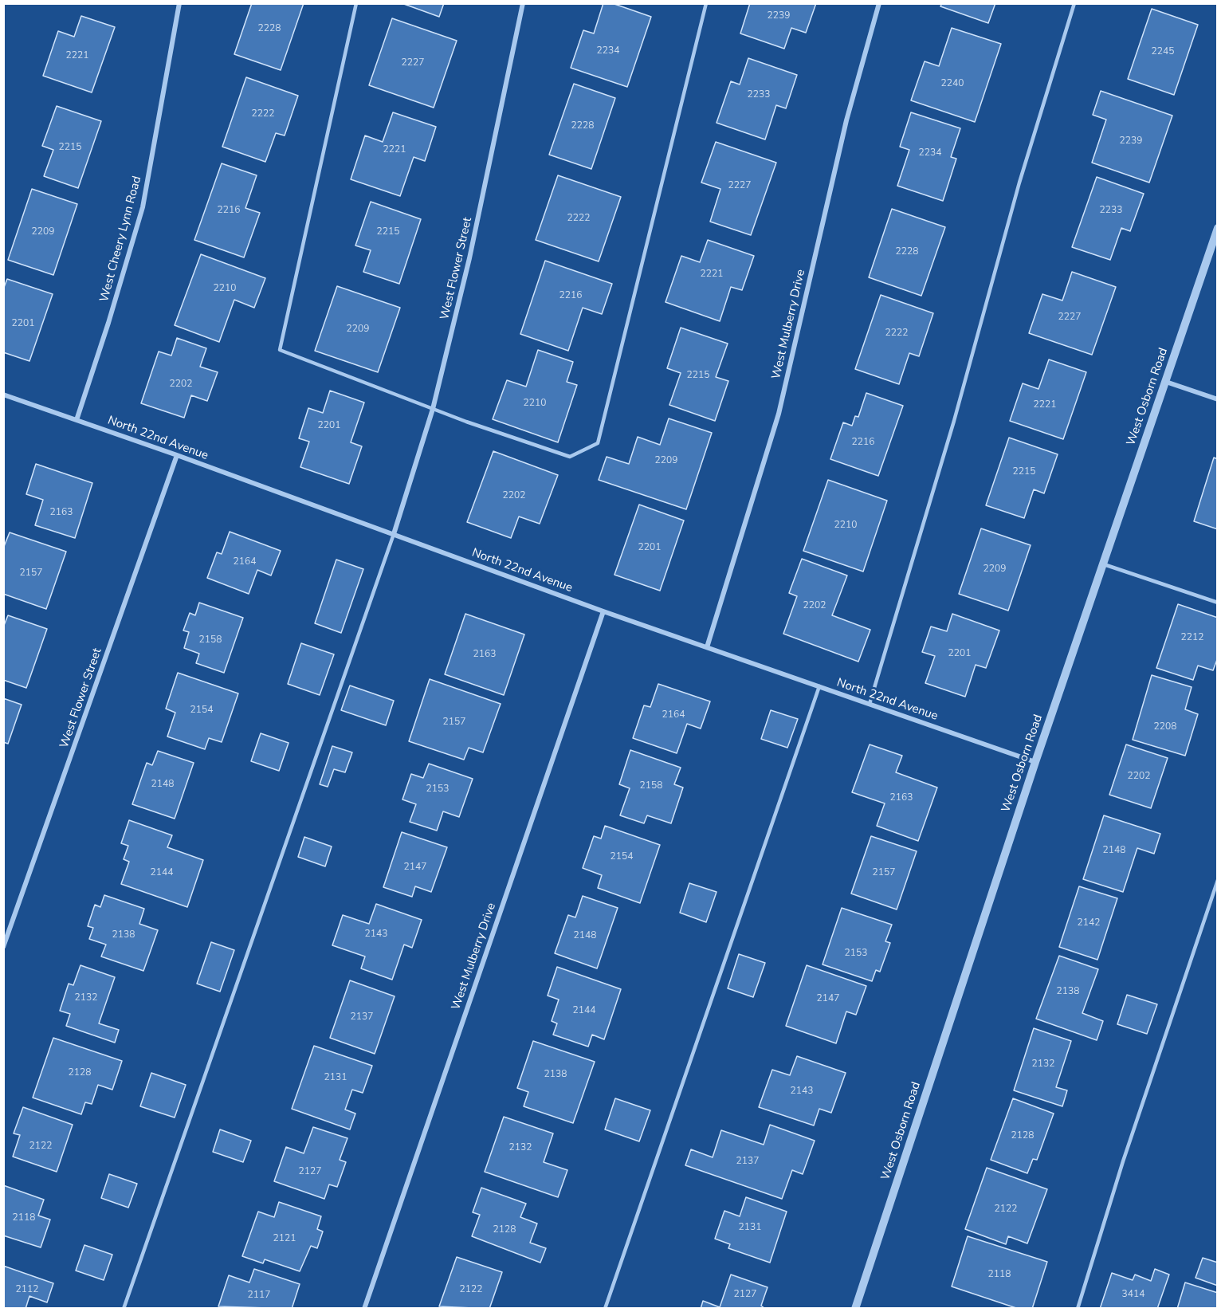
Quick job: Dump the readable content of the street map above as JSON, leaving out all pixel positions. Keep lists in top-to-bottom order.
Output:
{
  "streets": {
    "street": [
      "West Cheery Lynn Road",
      "West Flower Street",
      "West Mulberry Drive",
      "West Osborn Road",
      "North 22nd Avenue"
    ]
  },
  "crossings": [
    ["West Cheery Lynn Road", "North 22nd Avenue"],
    ["West Flower Street", "North 22nd Avenue"],
    ["West Mulberry Drive", "North 22nd Avenue"],
    ["West Osborn Road", "North 22nd Avenue"]
  ],
  "house_numbers": [
    "2239",
    "2228",
    "2234",
    "2245",
    "2221",
    "2227",
    "2240",
    "2233",
    "2222",
    "2228",
    "2239",
    "2215",
    "2221",
    "2234",
    "2227",
    "2216",
    "2233",
    "2222",
    "2209",
    "2215",
    "2228",
    "2221",
    "2210",
    "2216",
    "2227",
    "2201",
    "2209",
    "2222",
    "2215",
    "2202",
    "2210",
    "2221",
    "2201",
    "2216",
    "2209",
    "2215",
    "2202",
    "2163",
    "2210",
    "2201",
    "2164",
    "2209",
    "2157",
    "2202",
    "2212",
    "2158",
    "2201",
    "2163",
    "2154",
    "2164",
    "2157",
    "2208",
    "2202",
    "2148",
    "2158",
    "2153",
    "2163",
    "2148",
    "2154",
    "2147",
    "2144",
    "2157",
    "2142",
    "2143",
    "2138",
    "2148",
    "2153",
    "2138",
    "2132",
    "2147",
    "2144",
    "2137",
    "2132",
    "2128",
    "2138",
    "2131",
    "2143",
    "2128",
    "2122",
    "2132",
    "2137",
    "2127",
    "2122",
    "2118",
    "2131",
    "2128",
    "2121",
    "2118",
    "2112",
    "2122",
    "2127",
    "3414",
    "2117"
  ]
}
